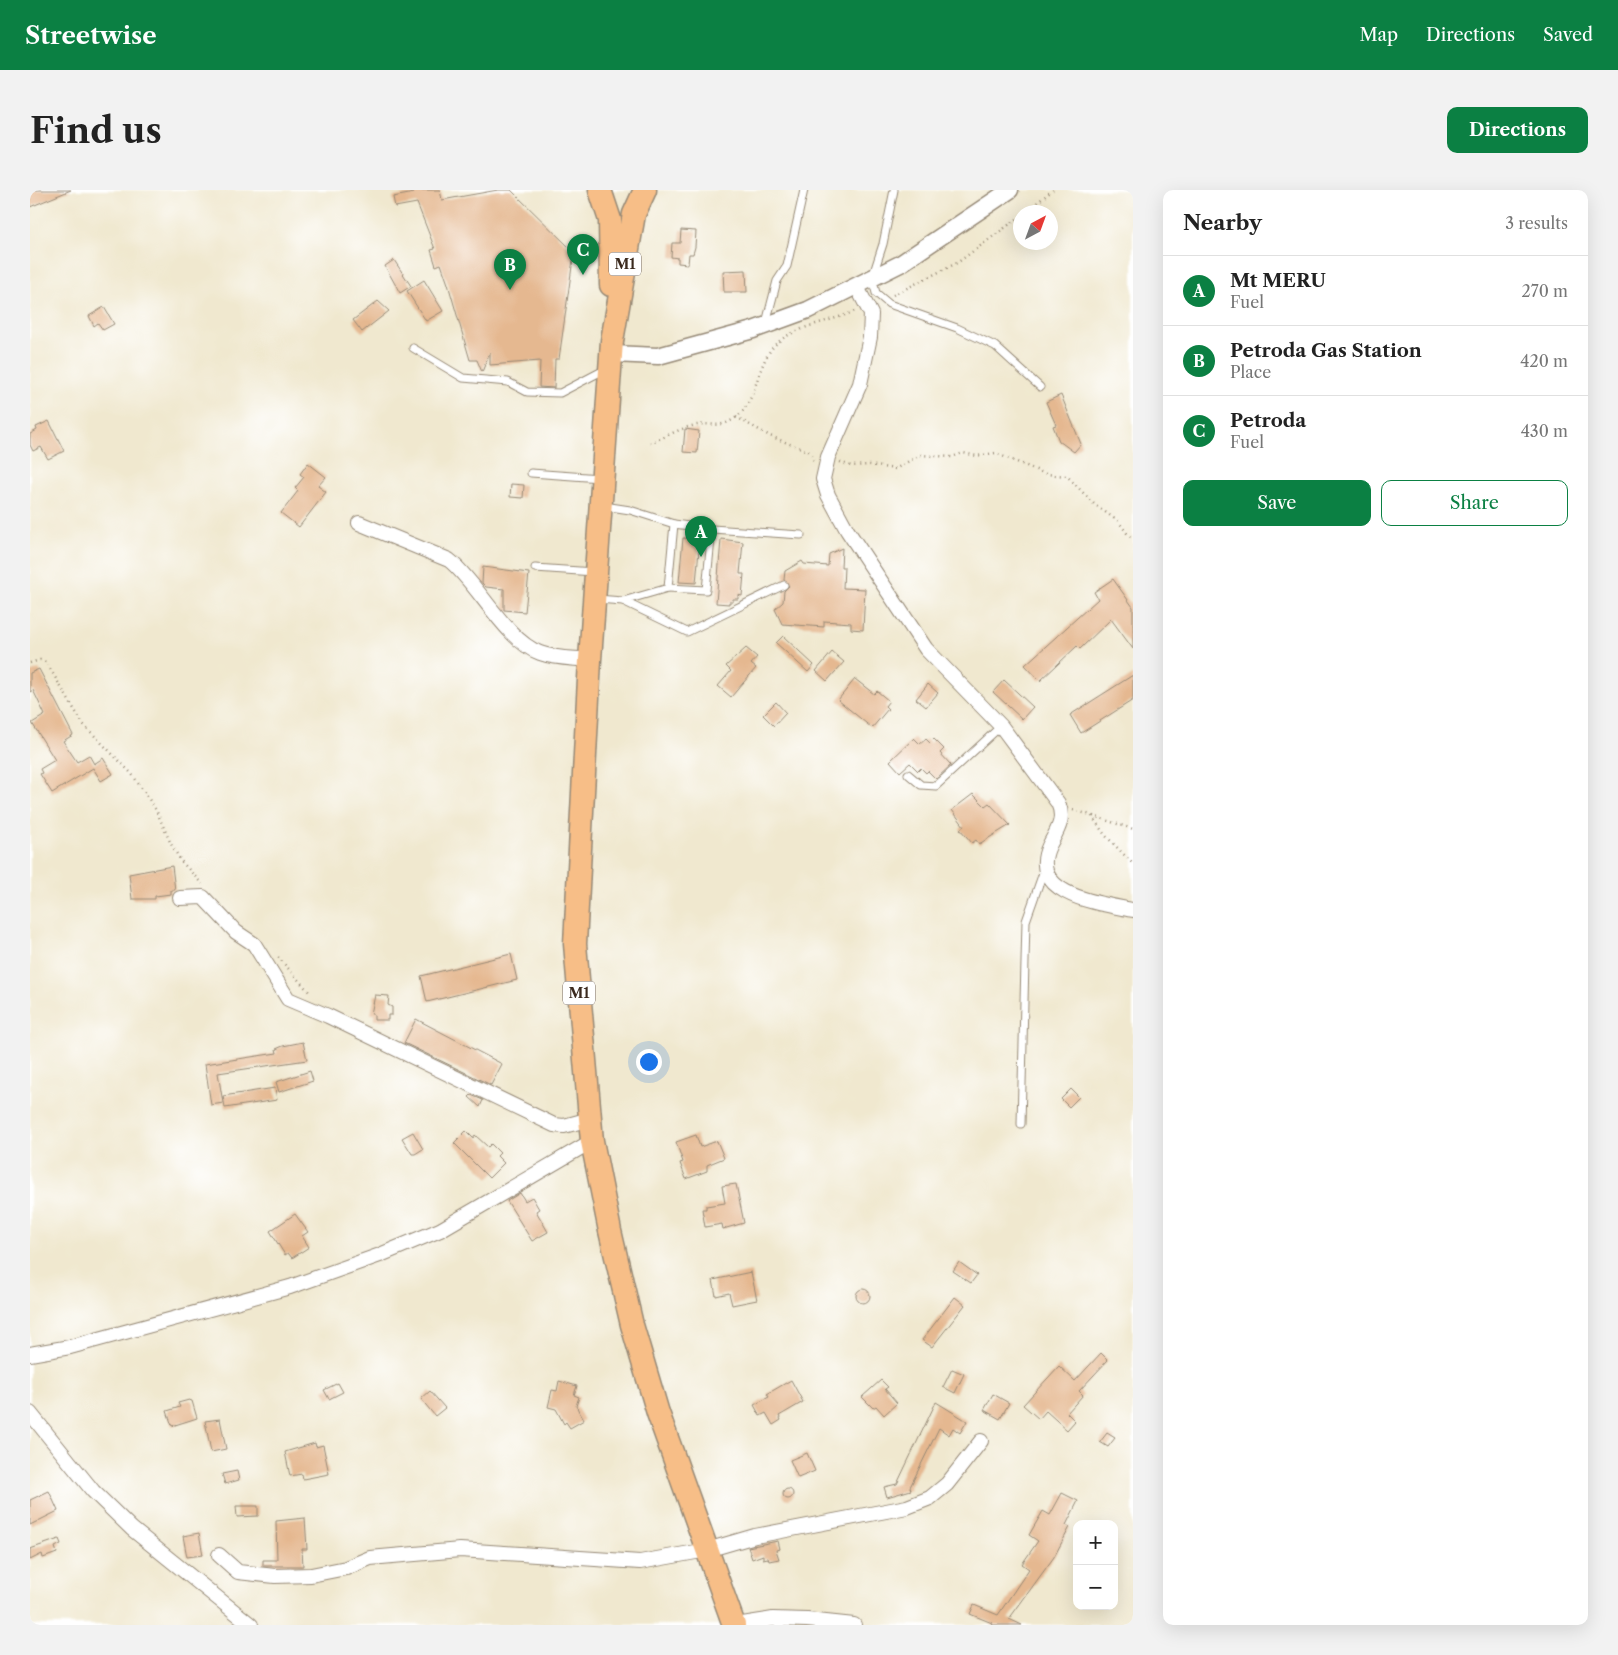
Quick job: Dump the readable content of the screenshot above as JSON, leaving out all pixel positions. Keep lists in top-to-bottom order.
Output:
{
  "streets": {
    "highway": ["M1"]
  },
  "north": "top right",
  "page": {
    "header": "Streetwise",
    "nav": ["Map", "Directions", "Saved"],
    "buttons": [
      "Directions",
      ["Save", "Share"]
    ],
    "title": "Find us",
    "heading": ["Nearby", "3 results"],
    "pins": ["C", "B", "A"],
    "list": [
      {
        "mark": "A",
        "name": "Mt MERU",
        "note": "Fuel",
        "value": "270 m"
      },
      {
        "mark": "B",
        "name": "Petroda Gas Station",
        "note": "Place",
        "value": "420 m"
      },
      {
        "mark": "C",
        "name": "Petroda",
        "note": "Fuel",
        "value": "430 m"
      }
    ],
    "map_buttons": ["+", "−"]
  }
}
